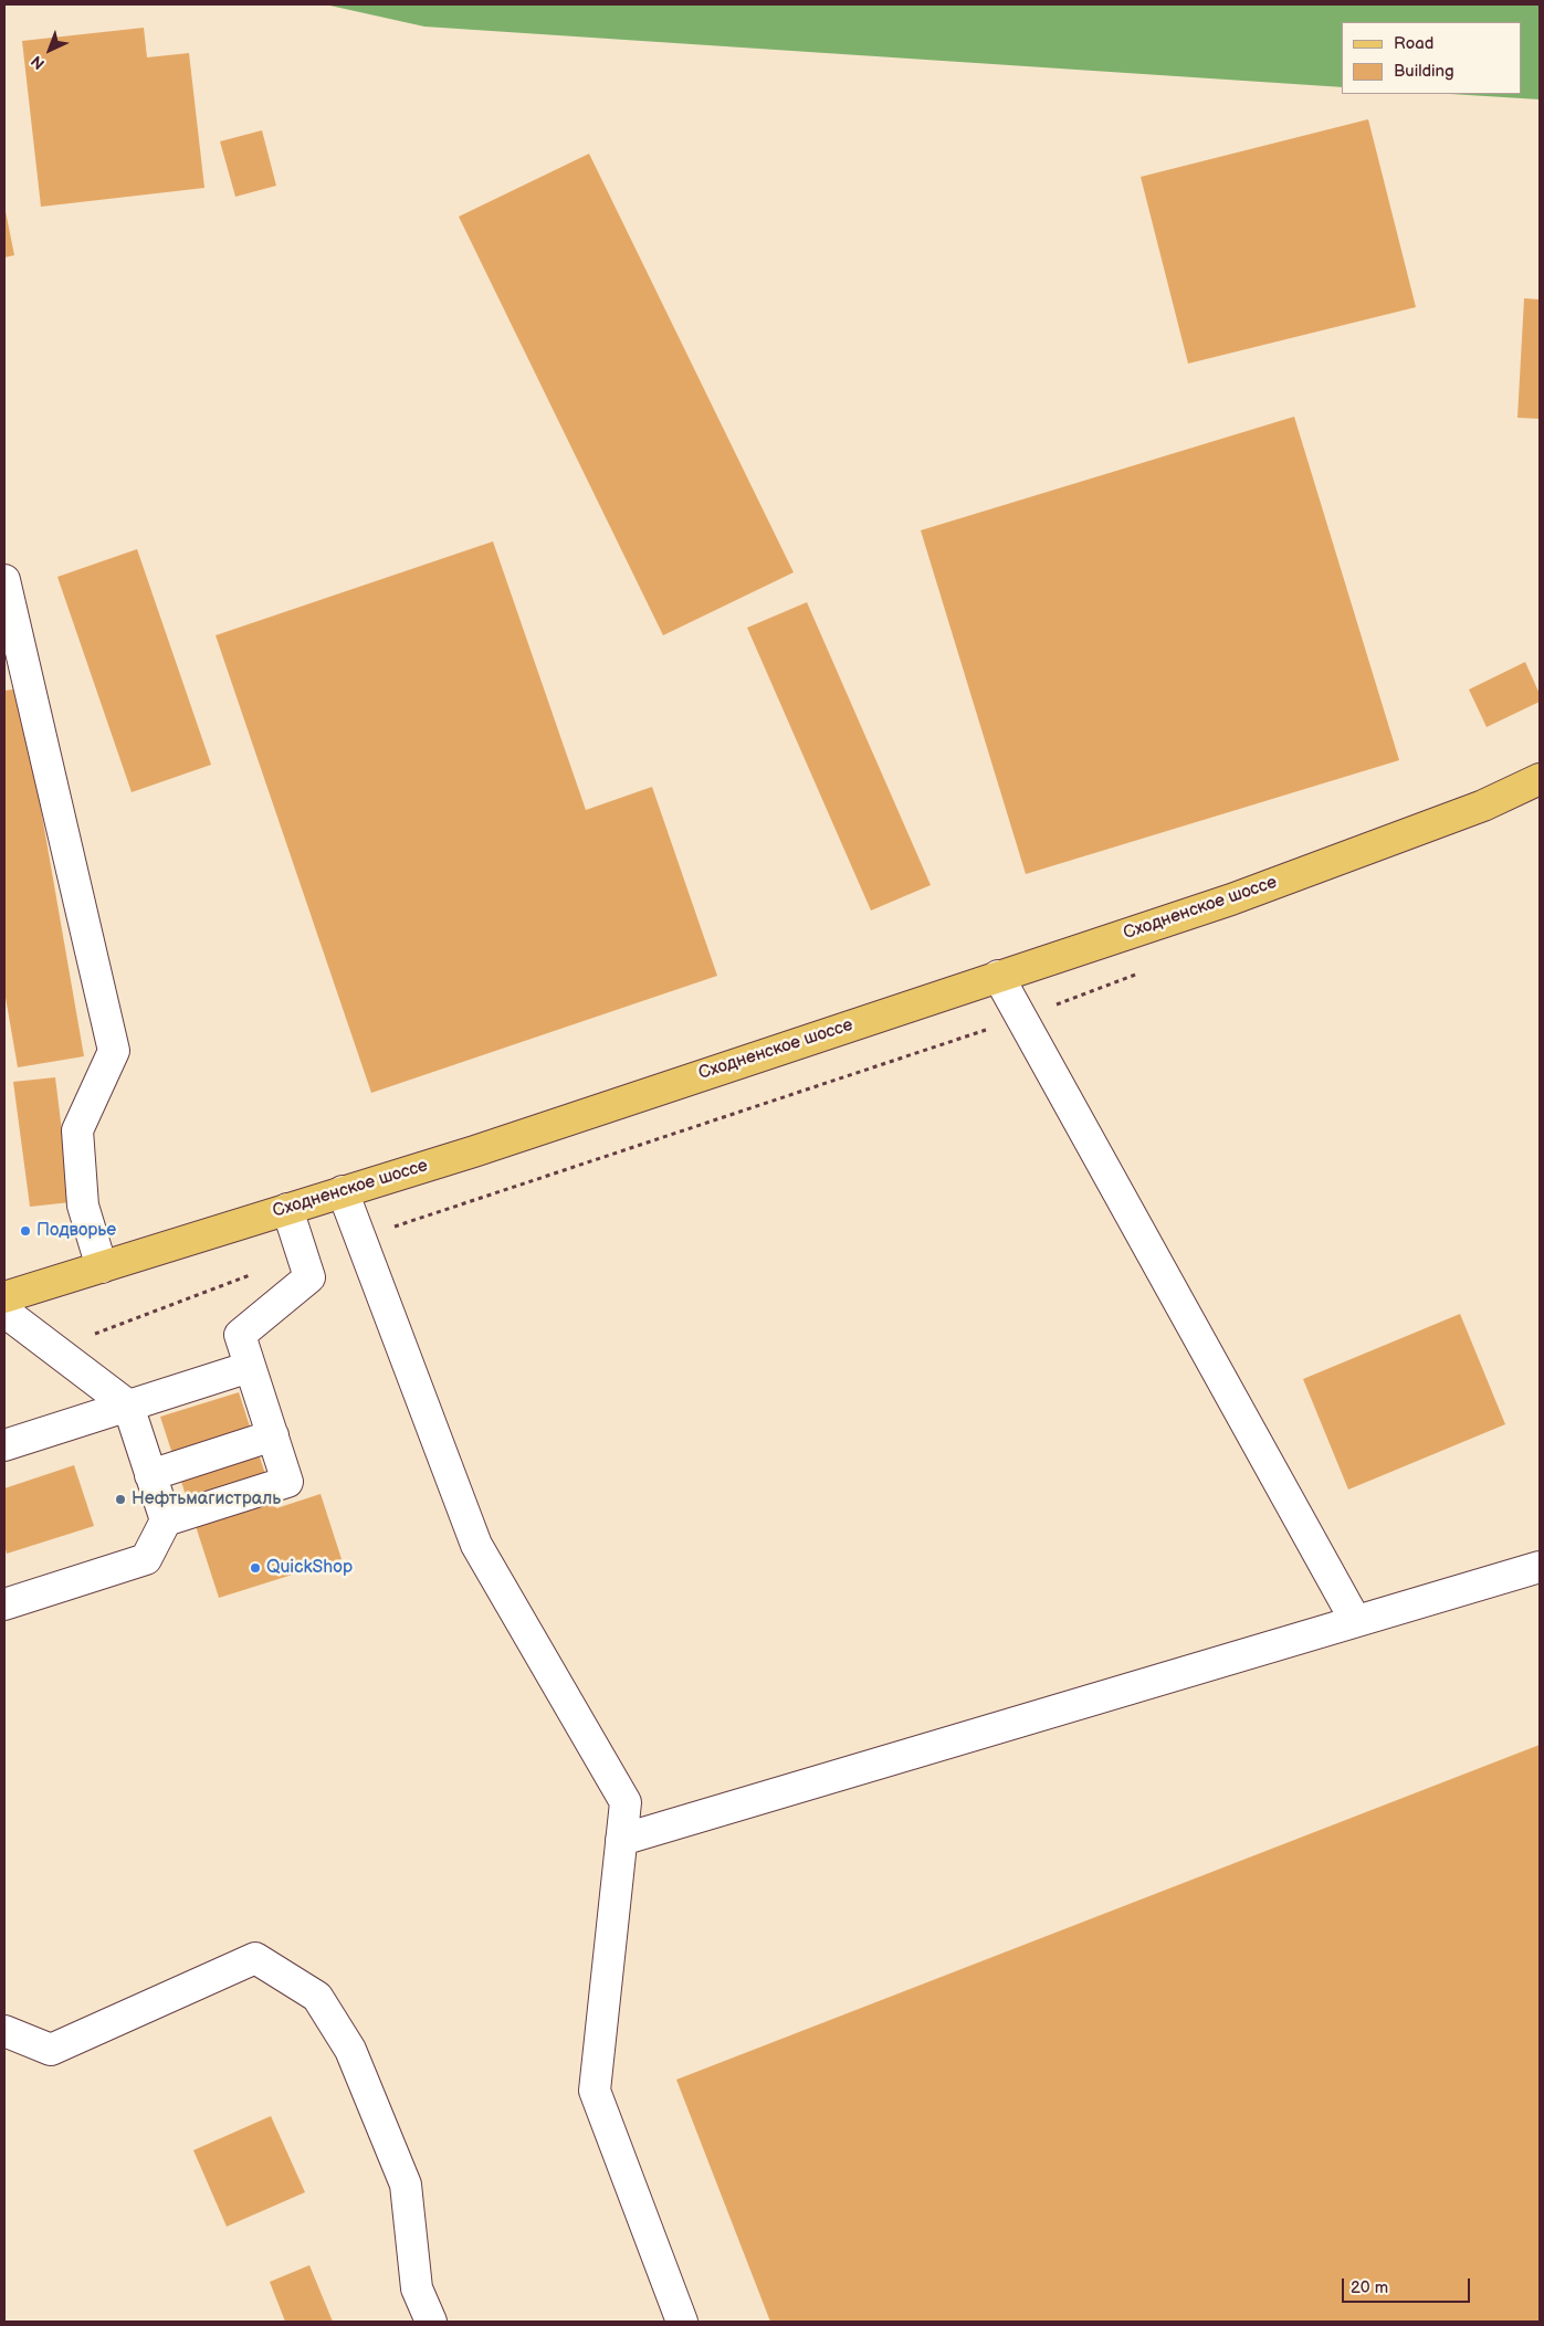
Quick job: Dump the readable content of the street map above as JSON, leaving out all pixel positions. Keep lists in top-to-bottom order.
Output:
{
  "streets": {
    "main road": ["Сходненское шоссе"]
  },
  "places": ["Подворье", "Нефтьмагистраль", "QuickShop"],
  "legend": ["Road", "Building"],
  "scale_bar": "20 m",
  "north": "bottom left"
}
